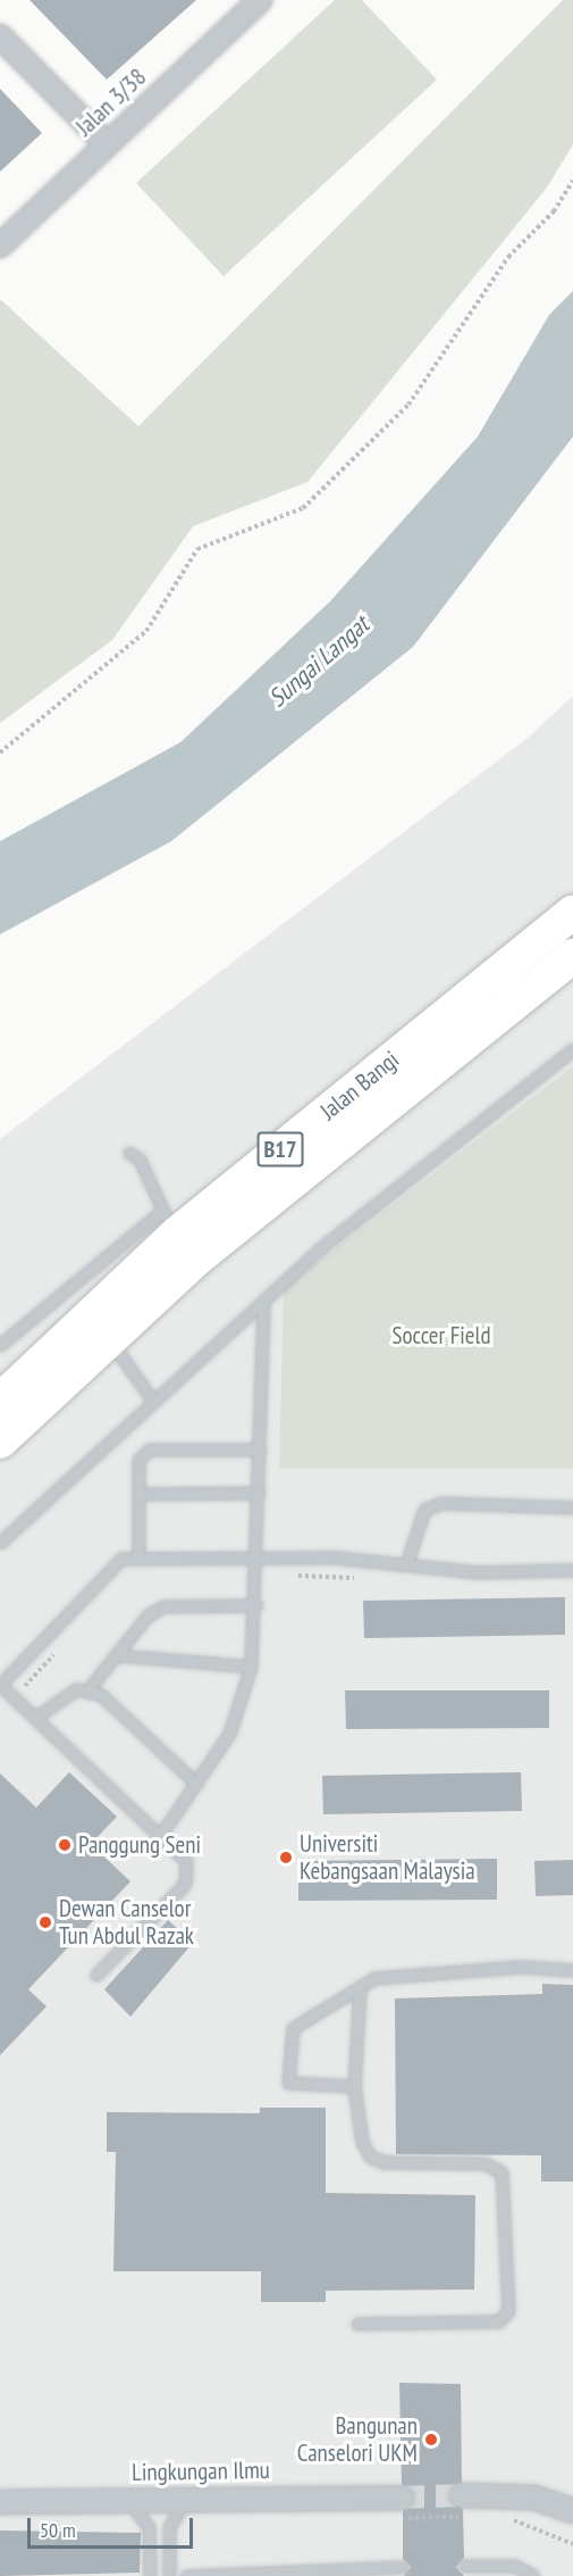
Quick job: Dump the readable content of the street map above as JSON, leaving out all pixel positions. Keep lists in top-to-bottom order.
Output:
{
  "streets": {
    "main road": ["Jalan Bangi", "B17"],
    "street": ["Jalan 3/38", "Lingkungan Ilmu"]
  },
  "water": ["Sungai Langat"],
  "parks": ["Soccer Field"],
  "places": [
    "Panggung Seni",
    "Universiti Kebangsaan Malaysia",
    "Dewan Canselor Tun Abdul Razak",
    "Bangunan Canselori UKM"
  ],
  "scale_bar": "50 m"
}
